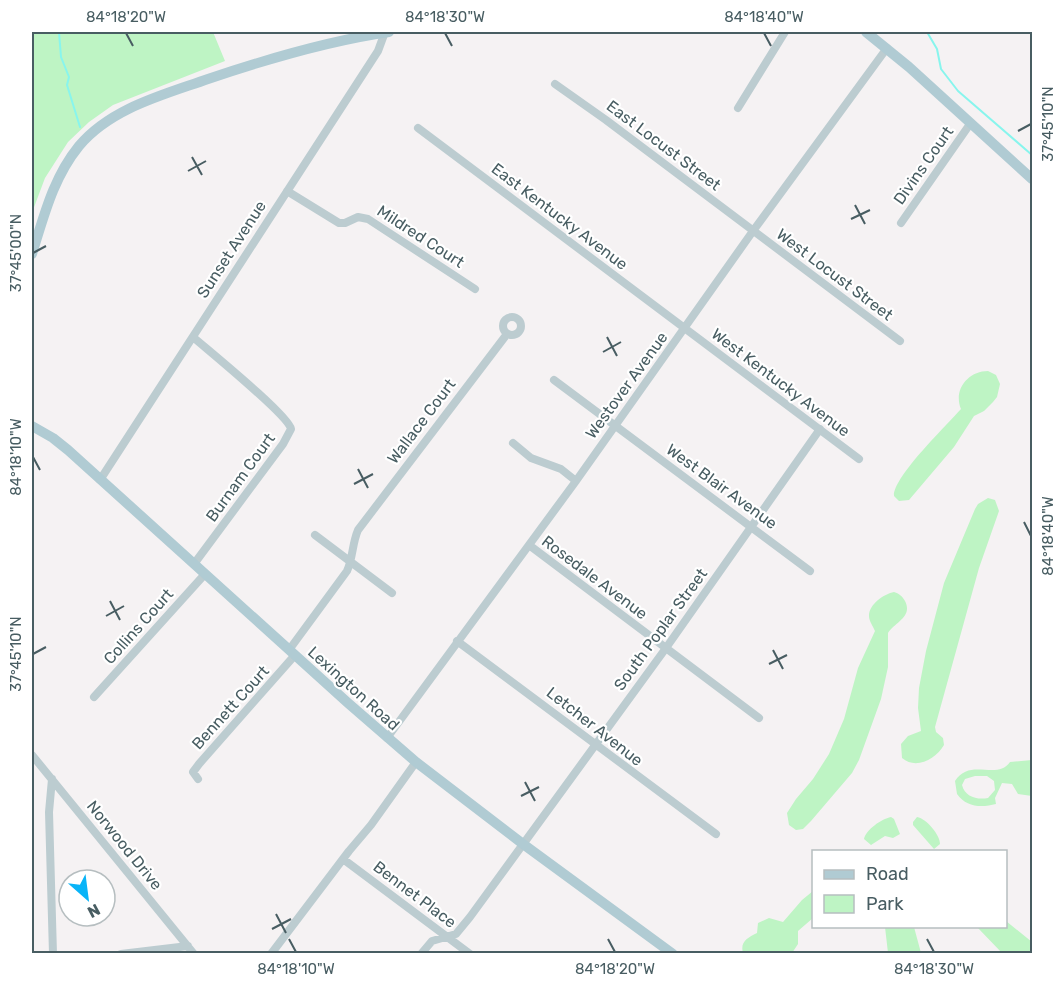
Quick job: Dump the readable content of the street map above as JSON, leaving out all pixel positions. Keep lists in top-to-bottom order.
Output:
{
  "streets": {
    "main road": ["Lexington Road"],
    "street": [
      "East Locust Street",
      "Divins Court",
      "East Kentucky Avenue",
      "Mildred Court",
      "Sunset Avenue",
      "West Locust Street",
      "West Kentucky Avenue",
      "Westover Avenue",
      "Wallace Court",
      "Burnam Court",
      "West Blair Avenue",
      "Rosedale Avenue",
      "Collins Court",
      "South Poplar Street",
      "Bennett Court",
      "Letcher Avenue",
      "Norwood Drive",
      "Bennet Place"
    ]
  },
  "crossings": [
    ["East Locust Street", "West Locust Street"],
    ["East Locust Street", "Westover Avenue"],
    ["East Kentucky Avenue", "West Kentucky Avenue"],
    ["East Kentucky Avenue", "Westover Avenue"],
    ["Mildred Court", "Sunset Avenue"],
    ["Sunset Avenue", "Burnam Court"],
    ["Sunset Avenue", "Lexington Road"],
    ["West Locust Street", "Westover Avenue"],
    ["West Kentucky Avenue", "Westover Avenue"],
    ["West Kentucky Avenue", "South Poplar Street"],
    ["Westover Avenue", "West Blair Avenue"],
    ["Westover Avenue", "Rosedale Avenue"],
    ["Westover Avenue", "Lexington Road"],
    ["Westover Avenue", "Letcher Avenue"],
    ["Wallace Court", "Lexington Road"],
    ["Wallace Court", "Bennett Court"],
    ["Burnam Court", "Lexington Road"],
    ["West Blair Avenue", "South Poplar Street"],
    ["Rosedale Avenue", "South Poplar Street"],
    ["Collins Court", "Lexington Road"],
    ["South Poplar Street", "Lexington Road"],
    ["South Poplar Street", "Letcher Avenue"],
    ["South Poplar Street", "Bennet Place"],
    ["Lexington Road", "Bennett Court"]
  ],
  "legend": ["Road", "Park"],
  "north": "bottom right",
  "coordinates": [
    "84°18'20\"W",
    "84°18'30\"W",
    "84°18'40\"W",
    "37°45'10\"N",
    "37°45'00\"N",
    "84°18'10\"W"
  ]
}
